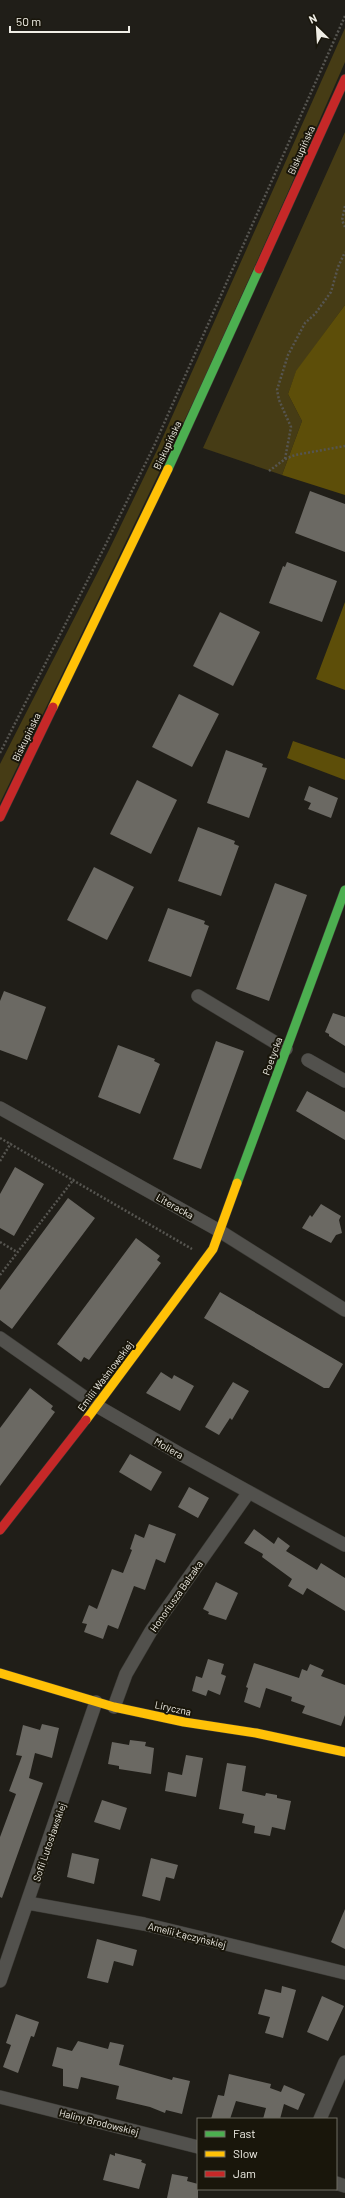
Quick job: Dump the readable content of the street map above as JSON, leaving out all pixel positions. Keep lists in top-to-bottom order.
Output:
{
  "streets": {
    "street": [
      "Biskupińska",
      "Poetycka",
      "Literacka",
      "Emilii Waśniowskiej",
      "Moliera",
      "Honoriusza Balzaka",
      "Liryczna",
      "Sofii Lutosławskiej",
      "Amelii Łączyńskiej",
      "Haliny Brodowskiej"
    ]
  },
  "crossings": [
    ["Poetycka", "Literacka"],
    ["Poetycka", "Emilii Waśniowskiej"],
    ["Literacka", "Emilii Waśniowskiej"],
    ["Emilii Waśniowskiej", "Moliera"],
    ["Moliera", "Honoriusza Balzaka"],
    ["Honoriusza Balzaka", "Liryczna"],
    ["Liryczna", "Sofii Lutosławskiej"],
    ["Sofii Lutosławskiej", "Amelii Łączyńskiej"]
  ],
  "legend": ["Fast", "Slow", "Jam"],
  "scale_bar": "50 m",
  "north": "top left"
}
